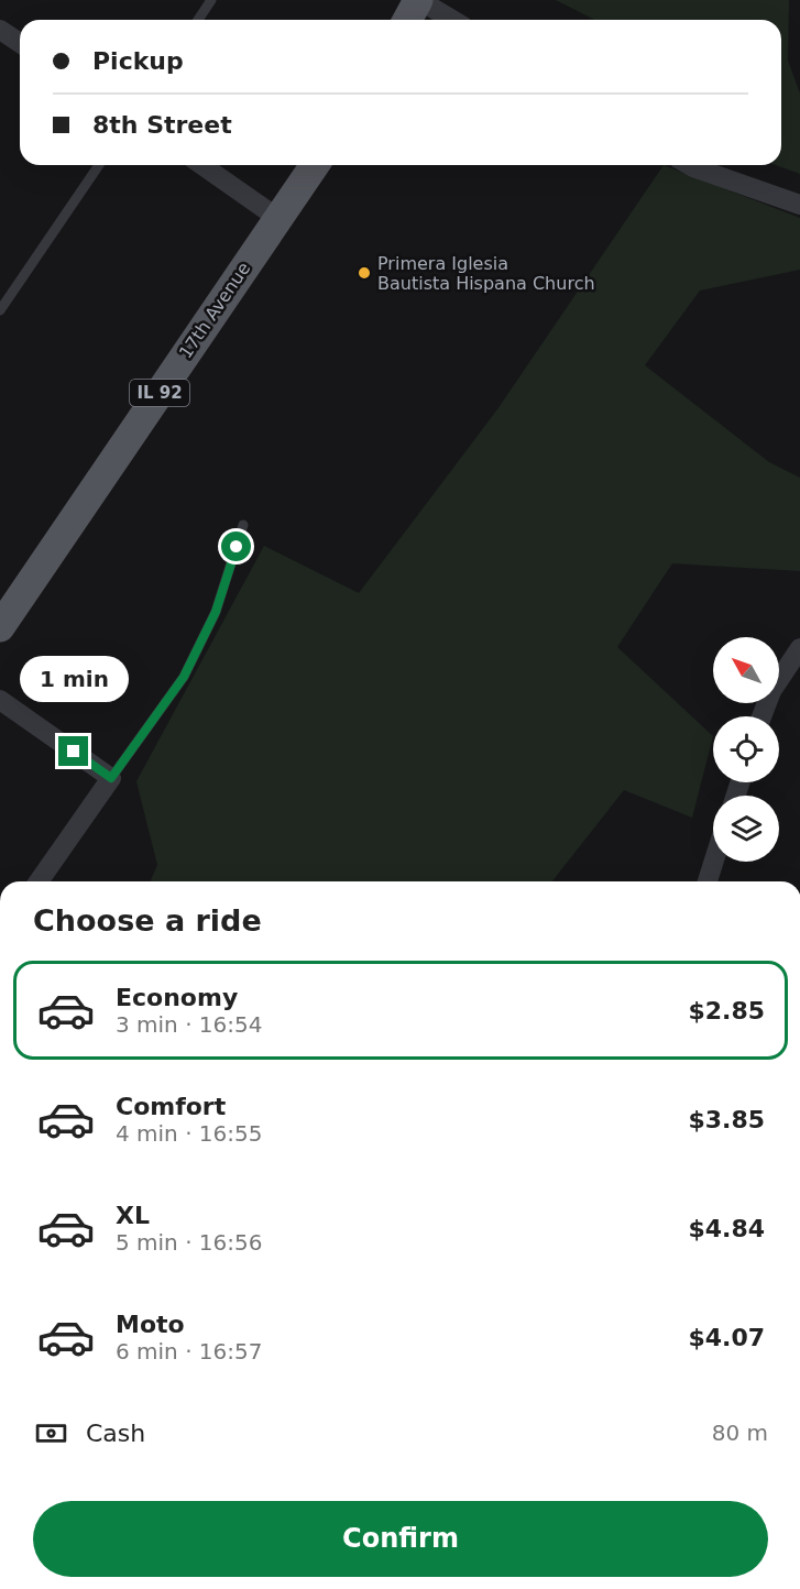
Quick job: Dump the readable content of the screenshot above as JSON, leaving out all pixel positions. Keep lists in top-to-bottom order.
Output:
{
  "streets": {
    "main road": ["17th Avenue", "IL 92"]
  },
  "places": ["Primera Iglesia Bautista Hispana Church"],
  "north": "top left",
  "page": {
    "banner": ["Pickup", "8th Street"],
    "bubble": "1 min",
    "heading": "Choose a ride",
    "list": [
      {
        "name": "Economy",
        "note": "3 min · 16:54",
        "value": "$2.85"
      },
      {
        "name": "Comfort",
        "note": "4 min · 16:55",
        "value": "$3.85"
      },
      {
        "name": "XL",
        "note": "5 min · 16:56",
        "value": "$4.84"
      },
      {
        "name": "Moto",
        "note": "6 min · 16:57",
        "value": "$4.07"
      }
    ],
    "pay": ["Cash", "80 m"],
    "buttons": "Confirm"
  }
}
